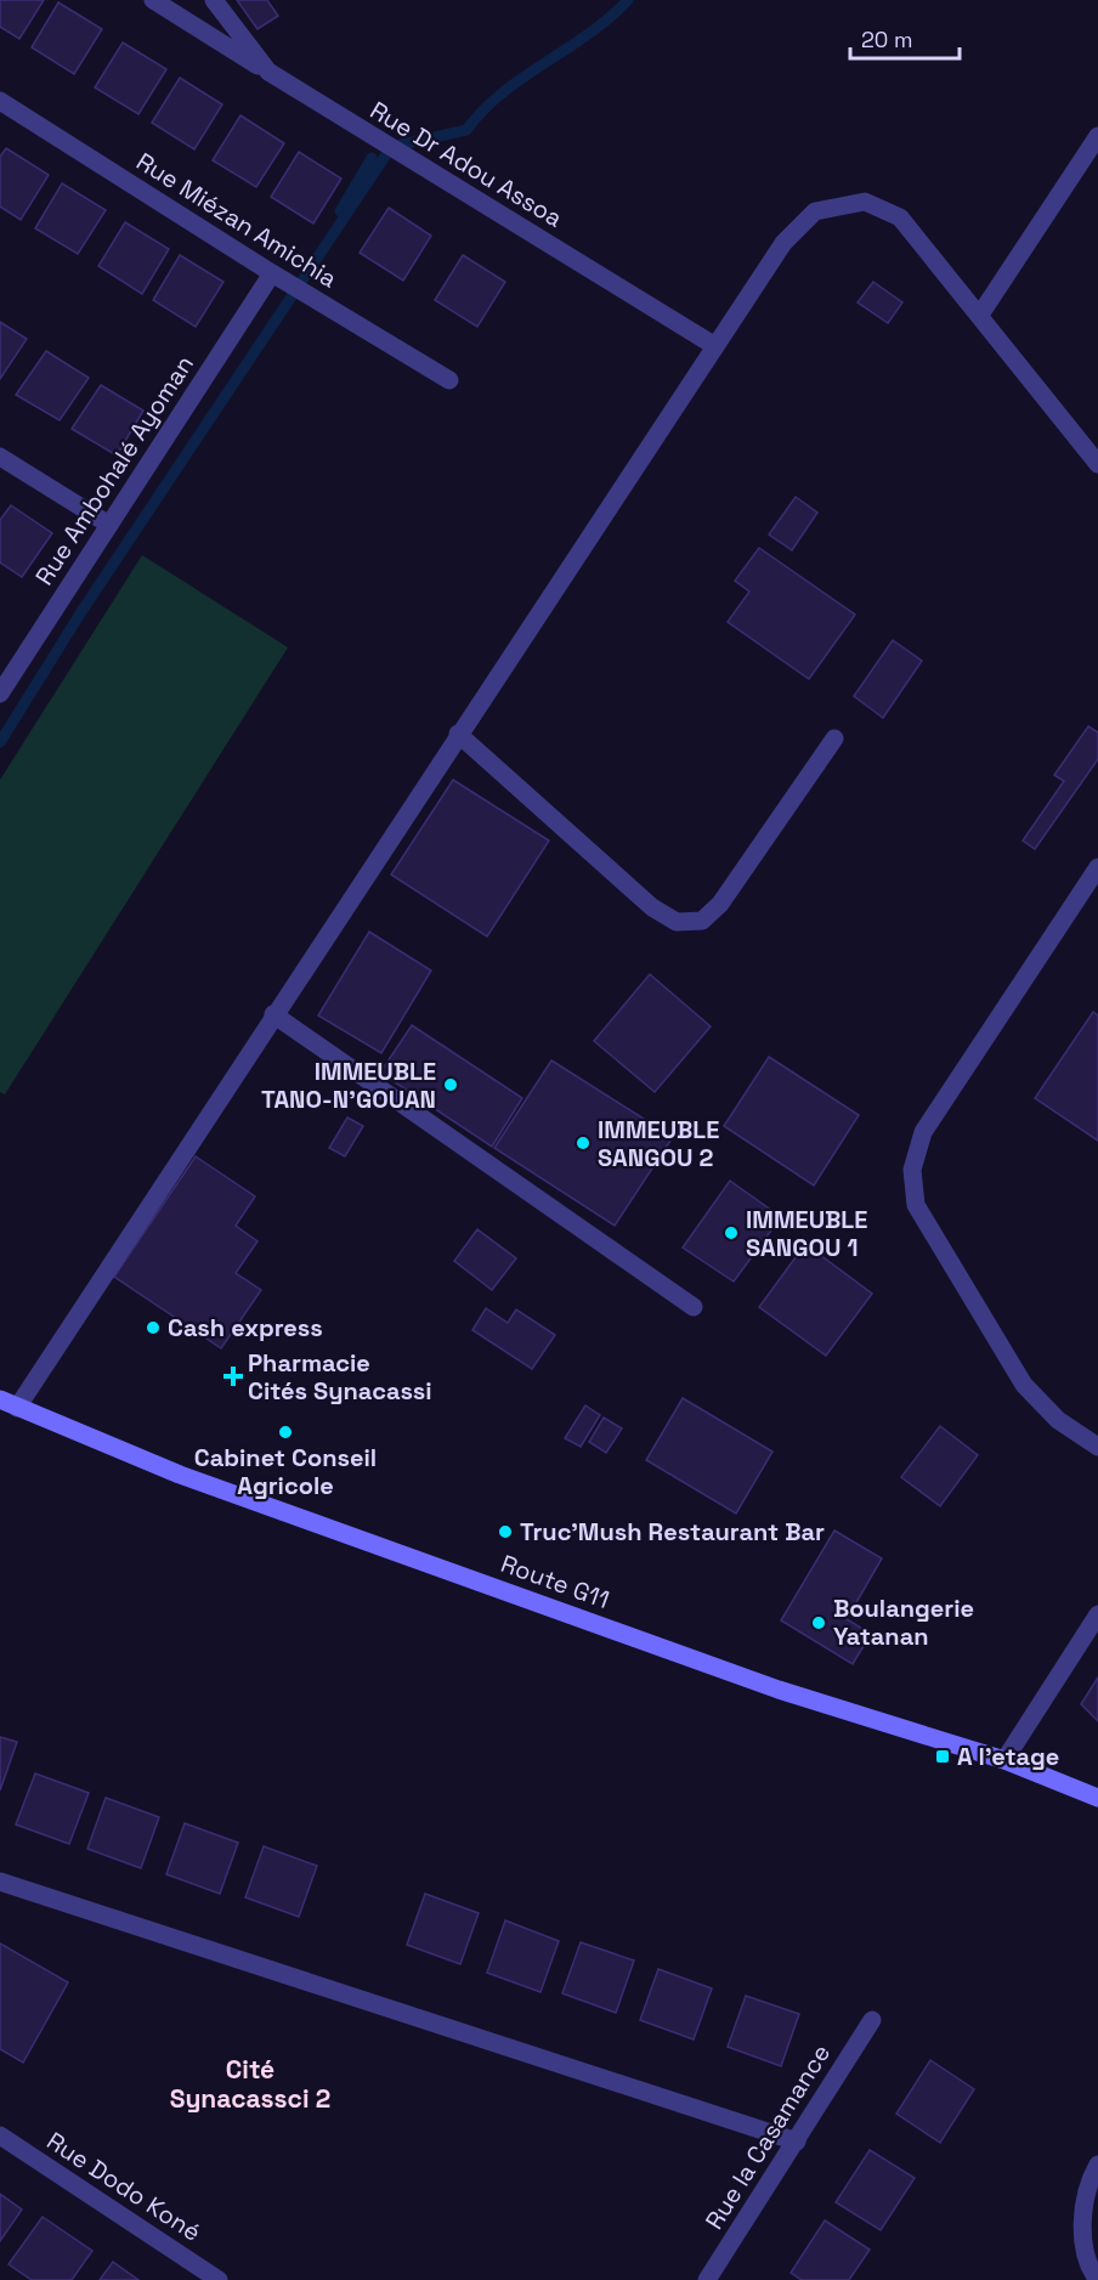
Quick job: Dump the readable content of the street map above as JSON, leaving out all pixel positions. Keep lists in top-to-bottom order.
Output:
{
  "streets": {
    "street": [
      "Rue Dr Adou Assoa",
      "Rue Miézan Amichia",
      "Rue Ambohalé Ayoman",
      "Route G11",
      "Rue la Casamance",
      "Rue Dodo Koné"
    ]
  },
  "crossings": [
    ["Rue Miézan Amichia", "Rue Ambohalé Ayoman"]
  ],
  "districts": ["Cité Synacassci 2"],
  "places": {
    "other": [
      "IMMEUBLE TANO-N'GOUAN",
      "IMMEUBLE SANGOU 2",
      "IMMEUBLE SANGOU 1",
      "Cash express",
      "Cabinet Conseil Agricole",
      "Truc'Mush Restaurant Bar",
      "Boulangerie Yatanan"
    ],
    "health": ["Pharmacie Cités Synacassi"],
    "transit": ["A l'etage"]
  },
  "scale_bar": "20 m"
}
